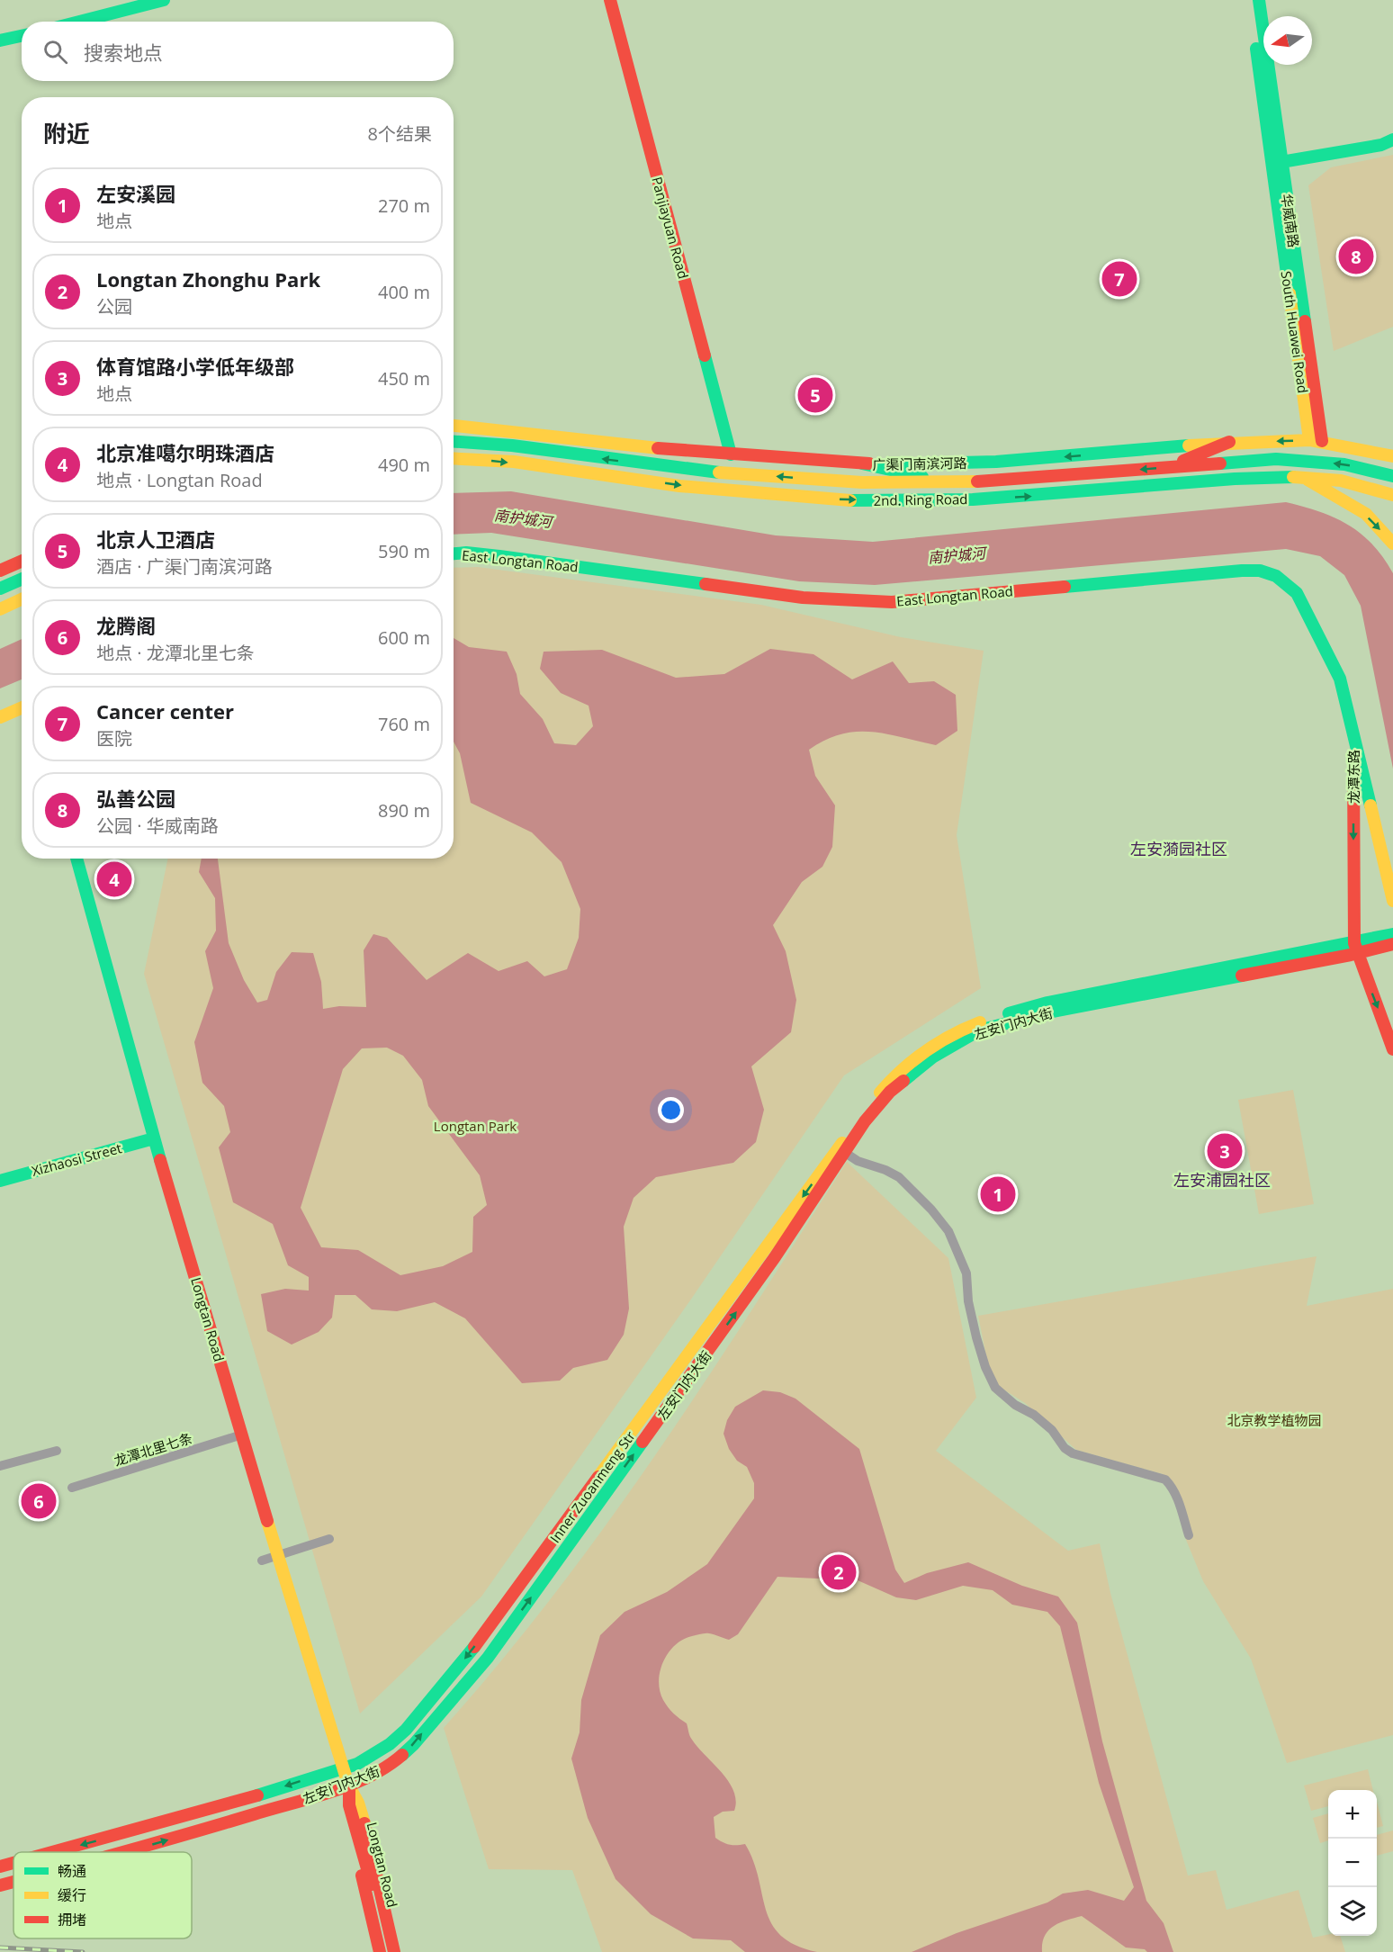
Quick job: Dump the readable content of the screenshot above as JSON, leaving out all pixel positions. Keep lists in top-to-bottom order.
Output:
{
  "streets": {
    "main road": [
      "华威南路",
      "Panjiayuan Road",
      "South Huawei Road",
      "广渠门南滨河路",
      "2nd. Ring Road",
      "East Longtan Road",
      "龙潭东路",
      "左安门内大街",
      "Xizhaosi Street",
      "Longtan Road"
    ],
    "street": ["龙潭北里七条"]
  },
  "crossings": [
    ["华威南路", "South Huawei Road"],
    ["华威南路", "广渠门南滨河路"],
    ["Panjiayuan Road", "广渠门南滨河路"],
    ["South Huawei Road", "广渠门南滨河路"],
    ["East Longtan Road", "龙潭东路"],
    ["龙潭东路", "左安门内大街"],
    ["左安门内大街", "Longtan Road"],
    ["Xizhaosi Street", "Longtan Road"],
    ["Longtan Road", "龙潭北里七条"]
  ],
  "districts": ["左安漪园社区", "左安浦园社区"],
  "water": ["南护城河"],
  "parks": ["Longtan Park", "北京教学植物园"],
  "legend": ["畅通", "缓行", "拥堵"],
  "north": "left",
  "page": {
    "search": "搜索地点",
    "heading": ["附近", "8个结果"],
    "list": [
      {
        "mark": "1",
        "name": "左安溪园",
        "note": "地点",
        "value": "270 m"
      },
      {
        "mark": "2",
        "name": "Longtan Zhonghu Park",
        "note": "公园",
        "value": "400 m"
      },
      {
        "mark": "3",
        "name": "体育馆路小学低年级部",
        "note": "地点",
        "value": "450 m"
      },
      {
        "mark": "4",
        "name": "北京准噶尔明珠酒店",
        "note": "地点 · Longtan Road",
        "value": "490 m"
      },
      {
        "mark": "5",
        "name": "北京人卫酒店",
        "note": "酒店 · 广渠门南滨河路",
        "value": "590 m"
      },
      {
        "mark": "6",
        "name": "龙腾阁",
        "note": "地点 · 龙潭北里七条",
        "value": "600 m"
      },
      {
        "mark": "7",
        "name": "Cancer center",
        "note": "医院",
        "value": "760 m"
      },
      {
        "mark": "8",
        "name": "弘善公园",
        "note": "公园 · 华威南路",
        "value": "890 m"
      }
    ],
    "pins": [
      "8",
      "7",
      "5",
      "4",
      "3",
      "1",
      "6",
      "2"
    ],
    "map_buttons": ["+", "−"]
  }
}
